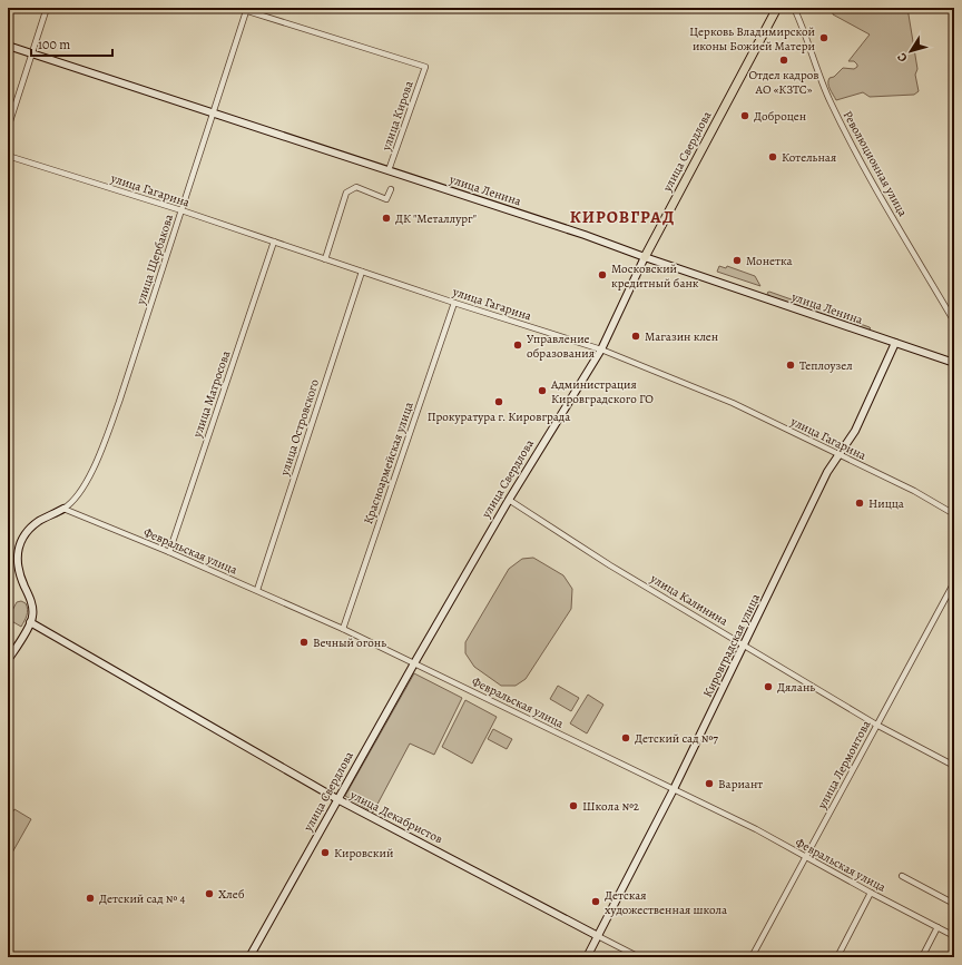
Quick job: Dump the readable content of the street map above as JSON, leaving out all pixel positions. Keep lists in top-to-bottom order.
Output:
{
  "streets": {
    "main road": [
      "улица Свердлова",
      "улица Ленина",
      "Кировградская улица",
      "улица Декабристов"
    ],
    "street": [
      "улица Кирова",
      "Революционная улица",
      "улица Гагарина",
      "улица Щербакова",
      "улица Матросова",
      "улица Островского",
      "Красноармейская улица",
      "Февральская улица",
      "улица Калинина",
      "улица Лермонтова"
    ]
  },
  "crossings": [
    ["улица Кирова", "улица Ленина"],
    ["улица Кирова", "улица Щербакова"],
    ["улица Свердлова", "улица Гагарина"],
    ["улица Свердлова", "улица Ленина"],
    ["улица Свердлова", "Февральская улица"],
    ["улица Свердлова", "улица Калинина"],
    ["улица Свердлова", "улица Декабристов"],
    ["улица Гагарина", "улица Щербакова"],
    ["улица Гагарина", "улица Матросова"],
    ["улица Гагарина", "улица Островского"],
    ["улица Гагарина", "Красноармейская улица"],
    ["улица Гагарина", "Кировградская улица"],
    ["улица Ленина", "улица Щербакова"],
    ["улица Ленина", "Кировградская улица"],
    ["улица Щербакова", "Февральская улица"],
    ["улица Матросова", "Февральская улица"],
    ["улица Островского", "Февральская улица"],
    ["Красноармейская улица", "Февральская улица"],
    ["Февральская улица", "Кировградская улица"],
    ["Февральская улица", "улица Лермонтова"],
    ["улица Калинина", "Кировградская улица"],
    ["улица Калинина", "улица Лермонтова"],
    ["Кировградская улица", "улица Декабристов"]
  ],
  "districts": ["КИРОВГРАД"],
  "places": [
    "Церковь Владимирской иконы Божией Матери",
    "Отдел кадров АО «КЗТС»",
    "Доброцен",
    "Котельная",
    "ДК \"Металлург\"",
    "Монетка",
    "Московский кредитный банк",
    "Магазин клен",
    "Управление образования",
    "Теплоузел",
    "Администрация Кировградского ГО",
    "Прокуратура г. Кировграда",
    "Ницца",
    "Вечный огонь",
    "Дялань",
    "Детский сад №7",
    "Вариант",
    "Школа №2",
    "Кировский",
    "Хлеб",
    "Детский сад № 4",
    "Детская художественная школа"
  ],
  "scale_bar": "100 m",
  "north": "bottom left"
}
